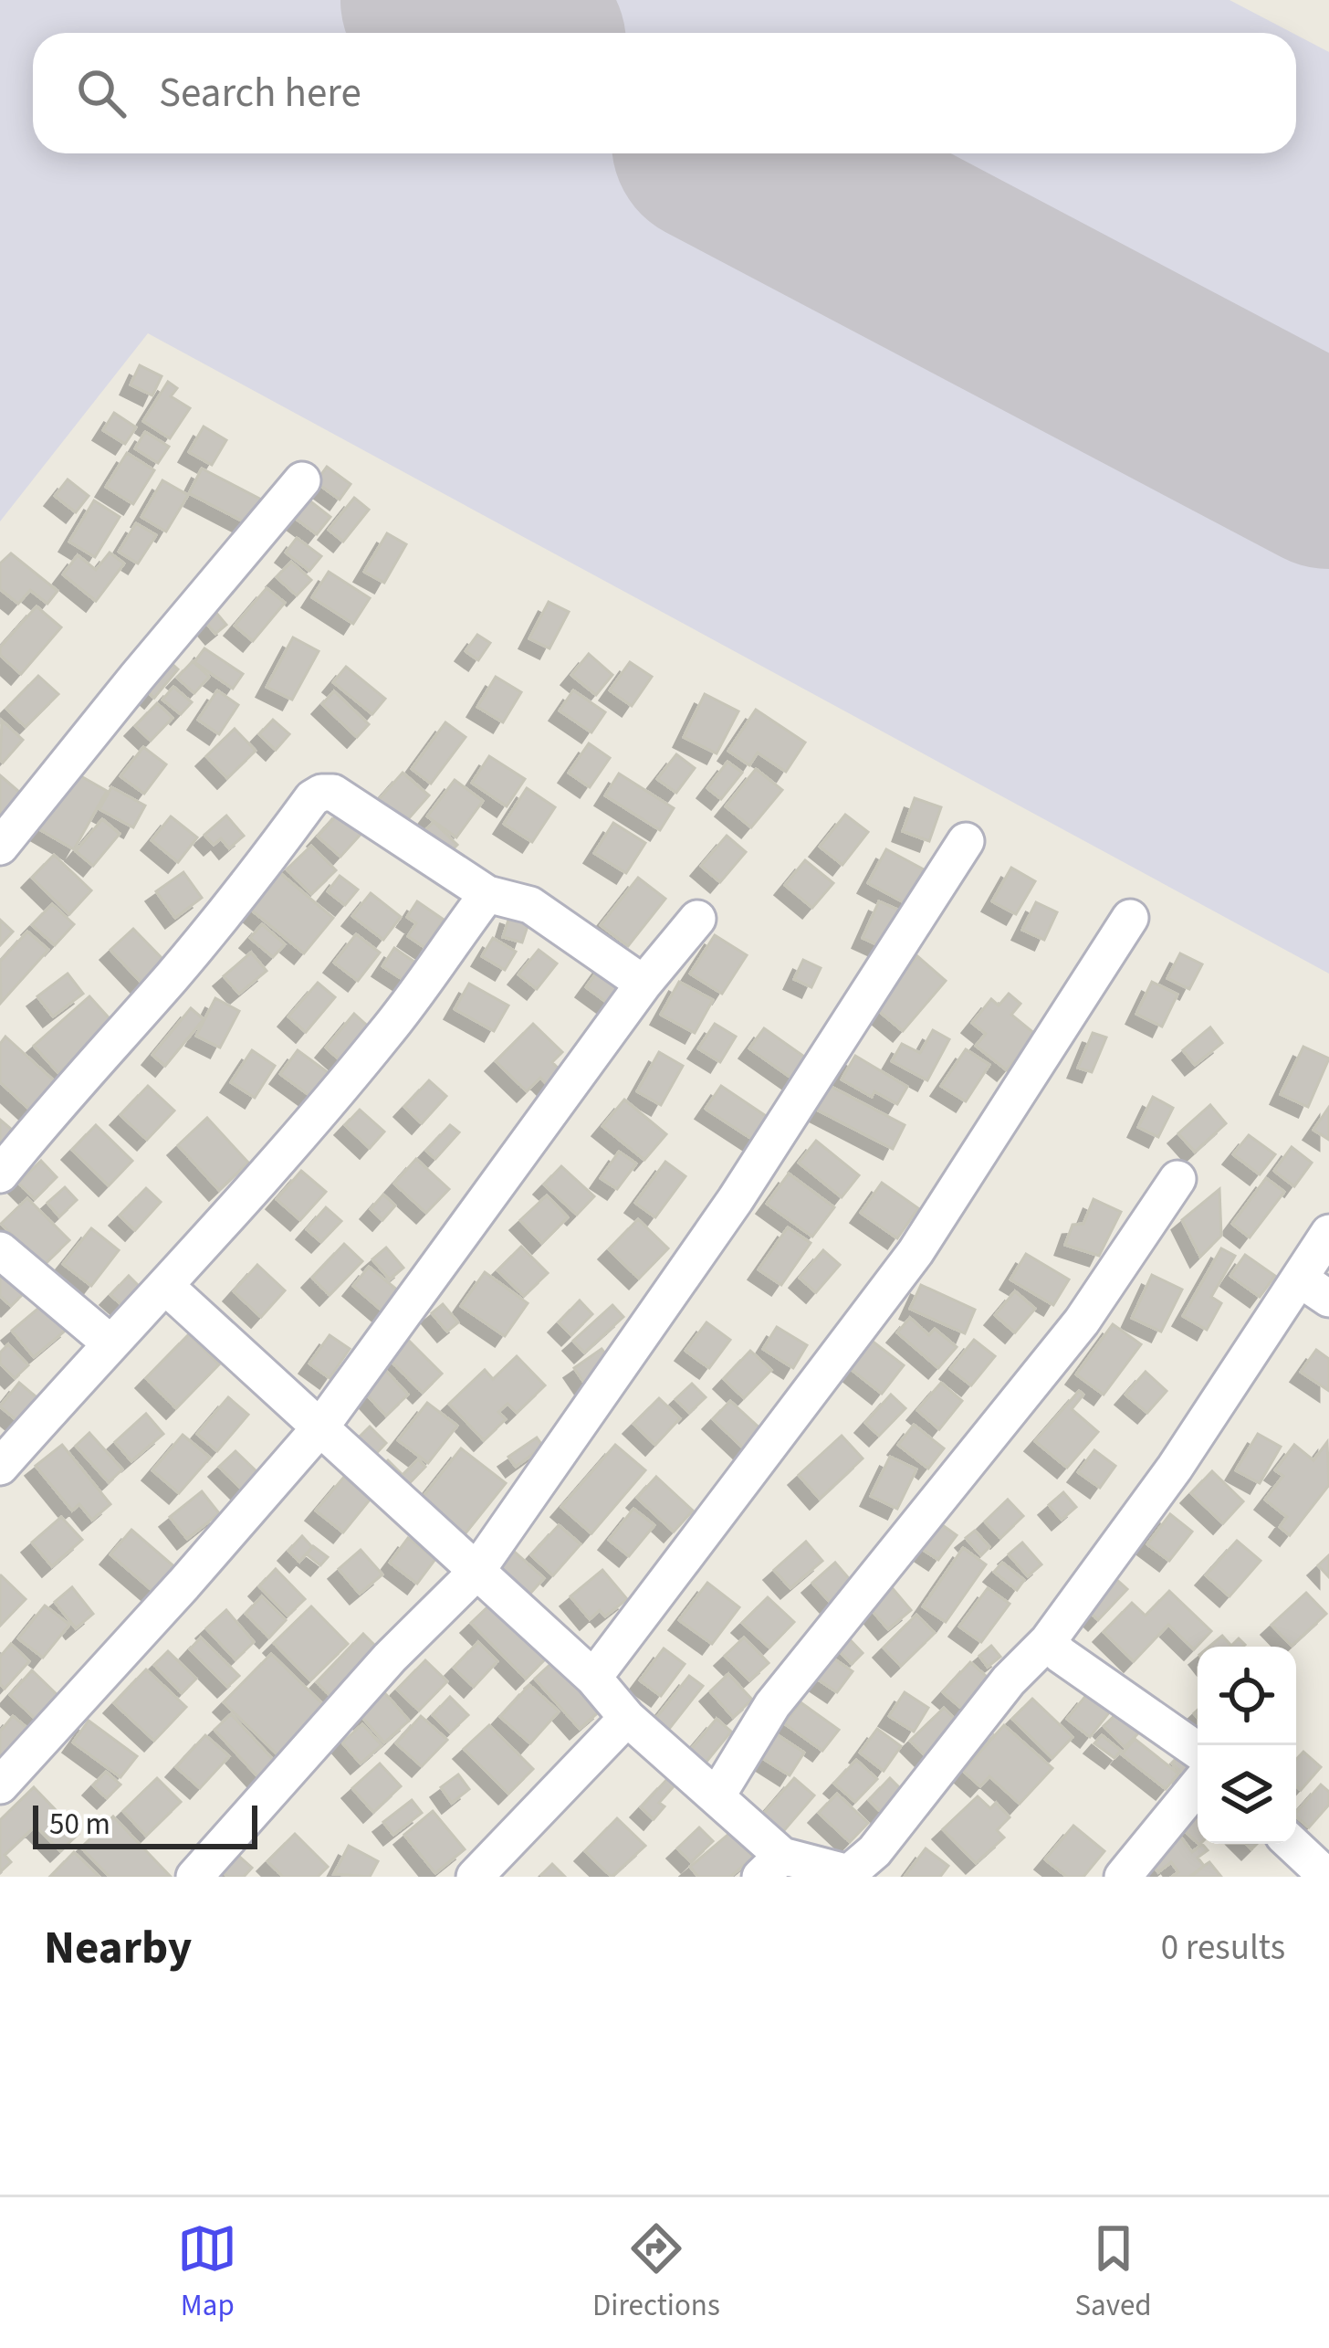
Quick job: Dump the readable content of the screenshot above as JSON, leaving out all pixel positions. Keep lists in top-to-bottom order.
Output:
{
  "scale_bar": "50 m",
  "page": {
    "search": "Search here",
    "scale": "50 m",
    "heading": ["Nearby", "0 results"],
    "nav": ["Map", "Directions", "Saved"]
  }
}
